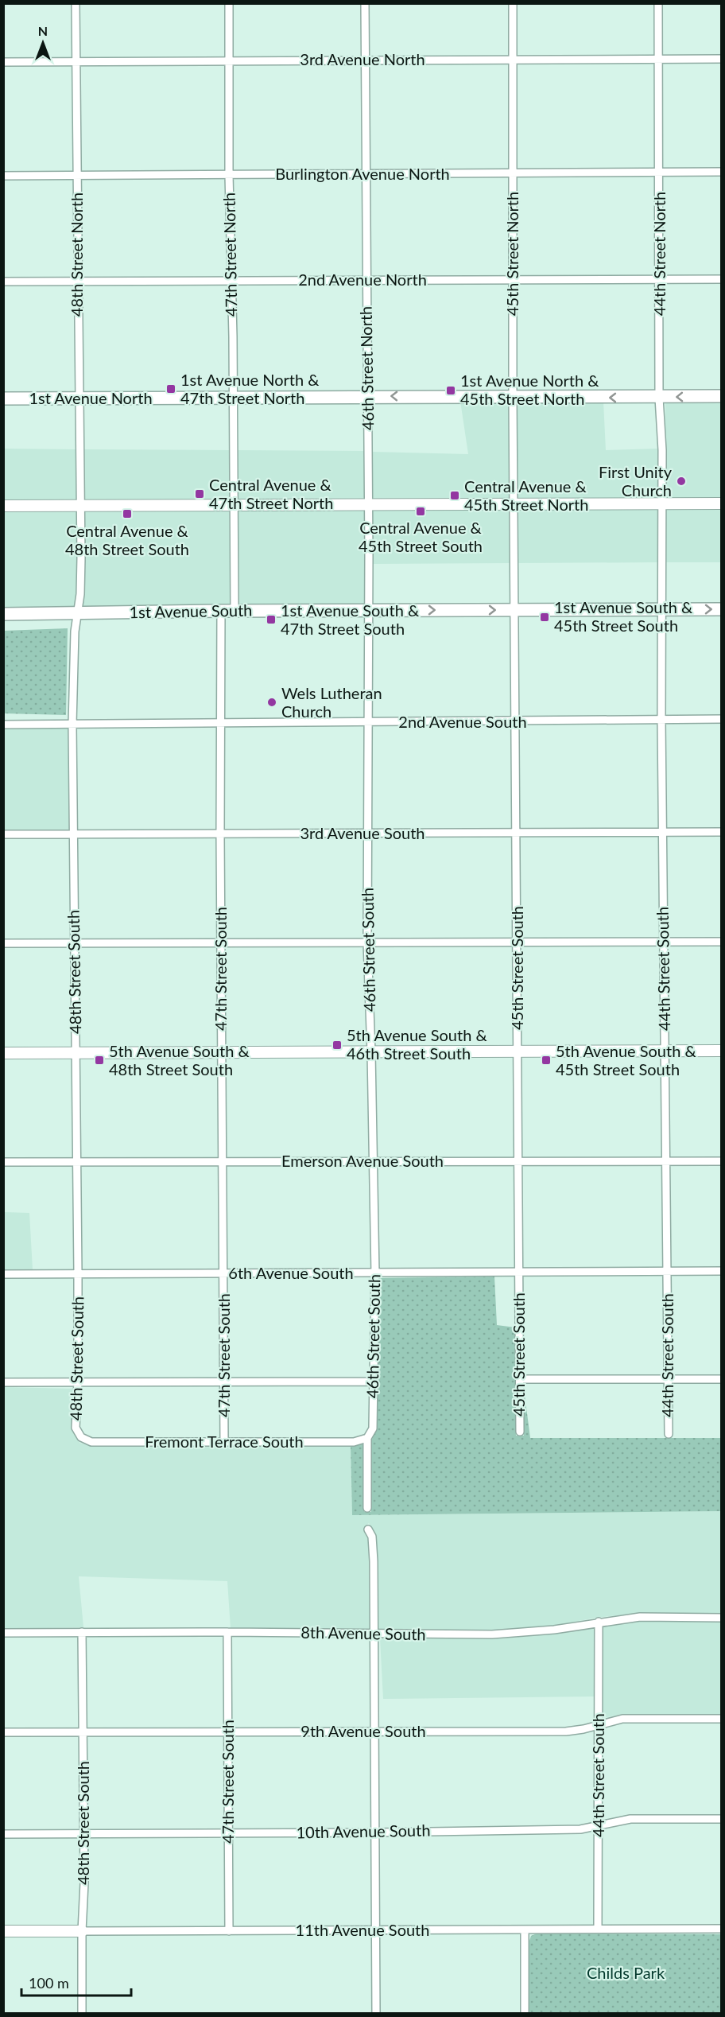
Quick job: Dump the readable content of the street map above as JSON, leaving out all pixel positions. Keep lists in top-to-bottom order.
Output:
{
  "streets": {
    "main road": ["1st Avenue North", "1st Avenue South"],
    "street": [
      "3rd Avenue North",
      "Burlington Avenue North",
      "45th Street North",
      "44th Street North",
      "48th Street North",
      "47th Street North",
      "2nd Avenue North",
      "46th Street North",
      "2nd Avenue South",
      "3rd Avenue South",
      "46th Street South",
      "45th Street South",
      "47th Street South",
      "44th Street South",
      "48th Street South",
      "Emerson Avenue South",
      "6th Avenue South",
      "Fremont Terrace South",
      "8th Avenue South",
      "9th Avenue South",
      "10th Avenue South",
      "11th Avenue South"
    ]
  },
  "crossings": [
    ["3rd Avenue North", "45th Street North"],
    ["3rd Avenue North", "44th Street North"],
    ["3rd Avenue North", "48th Street North"],
    ["3rd Avenue North", "47th Street North"],
    ["3rd Avenue North", "46th Street North"],
    ["Burlington Avenue North", "45th Street North"],
    ["Burlington Avenue North", "44th Street North"],
    ["Burlington Avenue North", "48th Street North"],
    ["Burlington Avenue North", "47th Street North"],
    ["Burlington Avenue North", "46th Street North"],
    ["45th Street North", "2nd Avenue North"],
    ["45th Street North", "1st Avenue North"],
    ["45th Street North", "45th Street South"],
    ["44th Street North", "2nd Avenue North"],
    ["44th Street North", "1st Avenue North"],
    ["44th Street North", "44th Street South"],
    ["48th Street North", "2nd Avenue North"],
    ["48th Street North", "1st Avenue North"],
    ["48th Street North", "48th Street South"],
    ["47th Street North", "2nd Avenue North"],
    ["47th Street North", "1st Avenue North"],
    ["2nd Avenue North", "46th Street North"],
    ["46th Street North", "1st Avenue North"],
    ["46th Street North", "46th Street South"],
    ["1st Avenue South", "46th Street South"],
    ["1st Avenue South", "45th Street South"],
    ["1st Avenue South", "47th Street South"],
    ["1st Avenue South", "44th Street South"],
    ["1st Avenue South", "48th Street South"],
    ["2nd Avenue South", "46th Street South"],
    ["2nd Avenue South", "45th Street South"],
    ["2nd Avenue South", "47th Street South"],
    ["2nd Avenue South", "44th Street South"],
    ["2nd Avenue South", "48th Street South"],
    ["3rd Avenue South", "46th Street South"],
    ["3rd Avenue South", "45th Street South"],
    ["3rd Avenue South", "47th Street South"],
    ["3rd Avenue South", "44th Street South"],
    ["3rd Avenue South", "48th Street South"],
    ["46th Street South", "Emerson Avenue South"],
    ["46th Street South", "6th Avenue South"],
    ["46th Street South", "Fremont Terrace South"],
    ["45th Street South", "Emerson Avenue South"],
    ["45th Street South", "6th Avenue South"],
    ["47th Street South", "Emerson Avenue South"],
    ["47th Street South", "6th Avenue South"],
    ["47th Street South", "Fremont Terrace South"],
    ["47th Street South", "8th Avenue South"],
    ["47th Street South", "9th Avenue South"],
    ["47th Street South", "10th Avenue South"],
    ["47th Street South", "11th Avenue South"],
    ["44th Street South", "Emerson Avenue South"],
    ["44th Street South", "6th Avenue South"],
    ["44th Street South", "8th Avenue South"],
    ["44th Street South", "9th Avenue South"],
    ["44th Street South", "10th Avenue South"],
    ["44th Street South", "11th Avenue South"],
    ["48th Street South", "Emerson Avenue South"],
    ["48th Street South", "6th Avenue South"],
    ["48th Street South", "Fremont Terrace South"],
    ["48th Street South", "8th Avenue South"],
    ["48th Street South", "9th Avenue South"],
    ["48th Street South", "10th Avenue South"],
    ["48th Street South", "11th Avenue South"]
  ],
  "one_way": ["1st Avenue North"],
  "parks": ["Childs Park"],
  "places": {
    "transit": [
      "1st Avenue North & 47th Street North",
      "1st Avenue North & 45th Street North",
      "Central Avenue & 47th Street North",
      "Central Avenue & 45th Street North",
      "Central Avenue & 45th Street South",
      "Central Avenue & 48th Street South",
      "1st Avenue South & 45th Street South",
      "1st Avenue South & 47th Street South",
      "5th Avenue South & 46th Street South",
      "5th Avenue South & 48th Street South",
      "5th Avenue South & 45th Street South"
    ],
    "other": ["First Unity Church", "Wels Lutheran Church"]
  },
  "scale_bar": "100 m",
  "north": "top"
}
